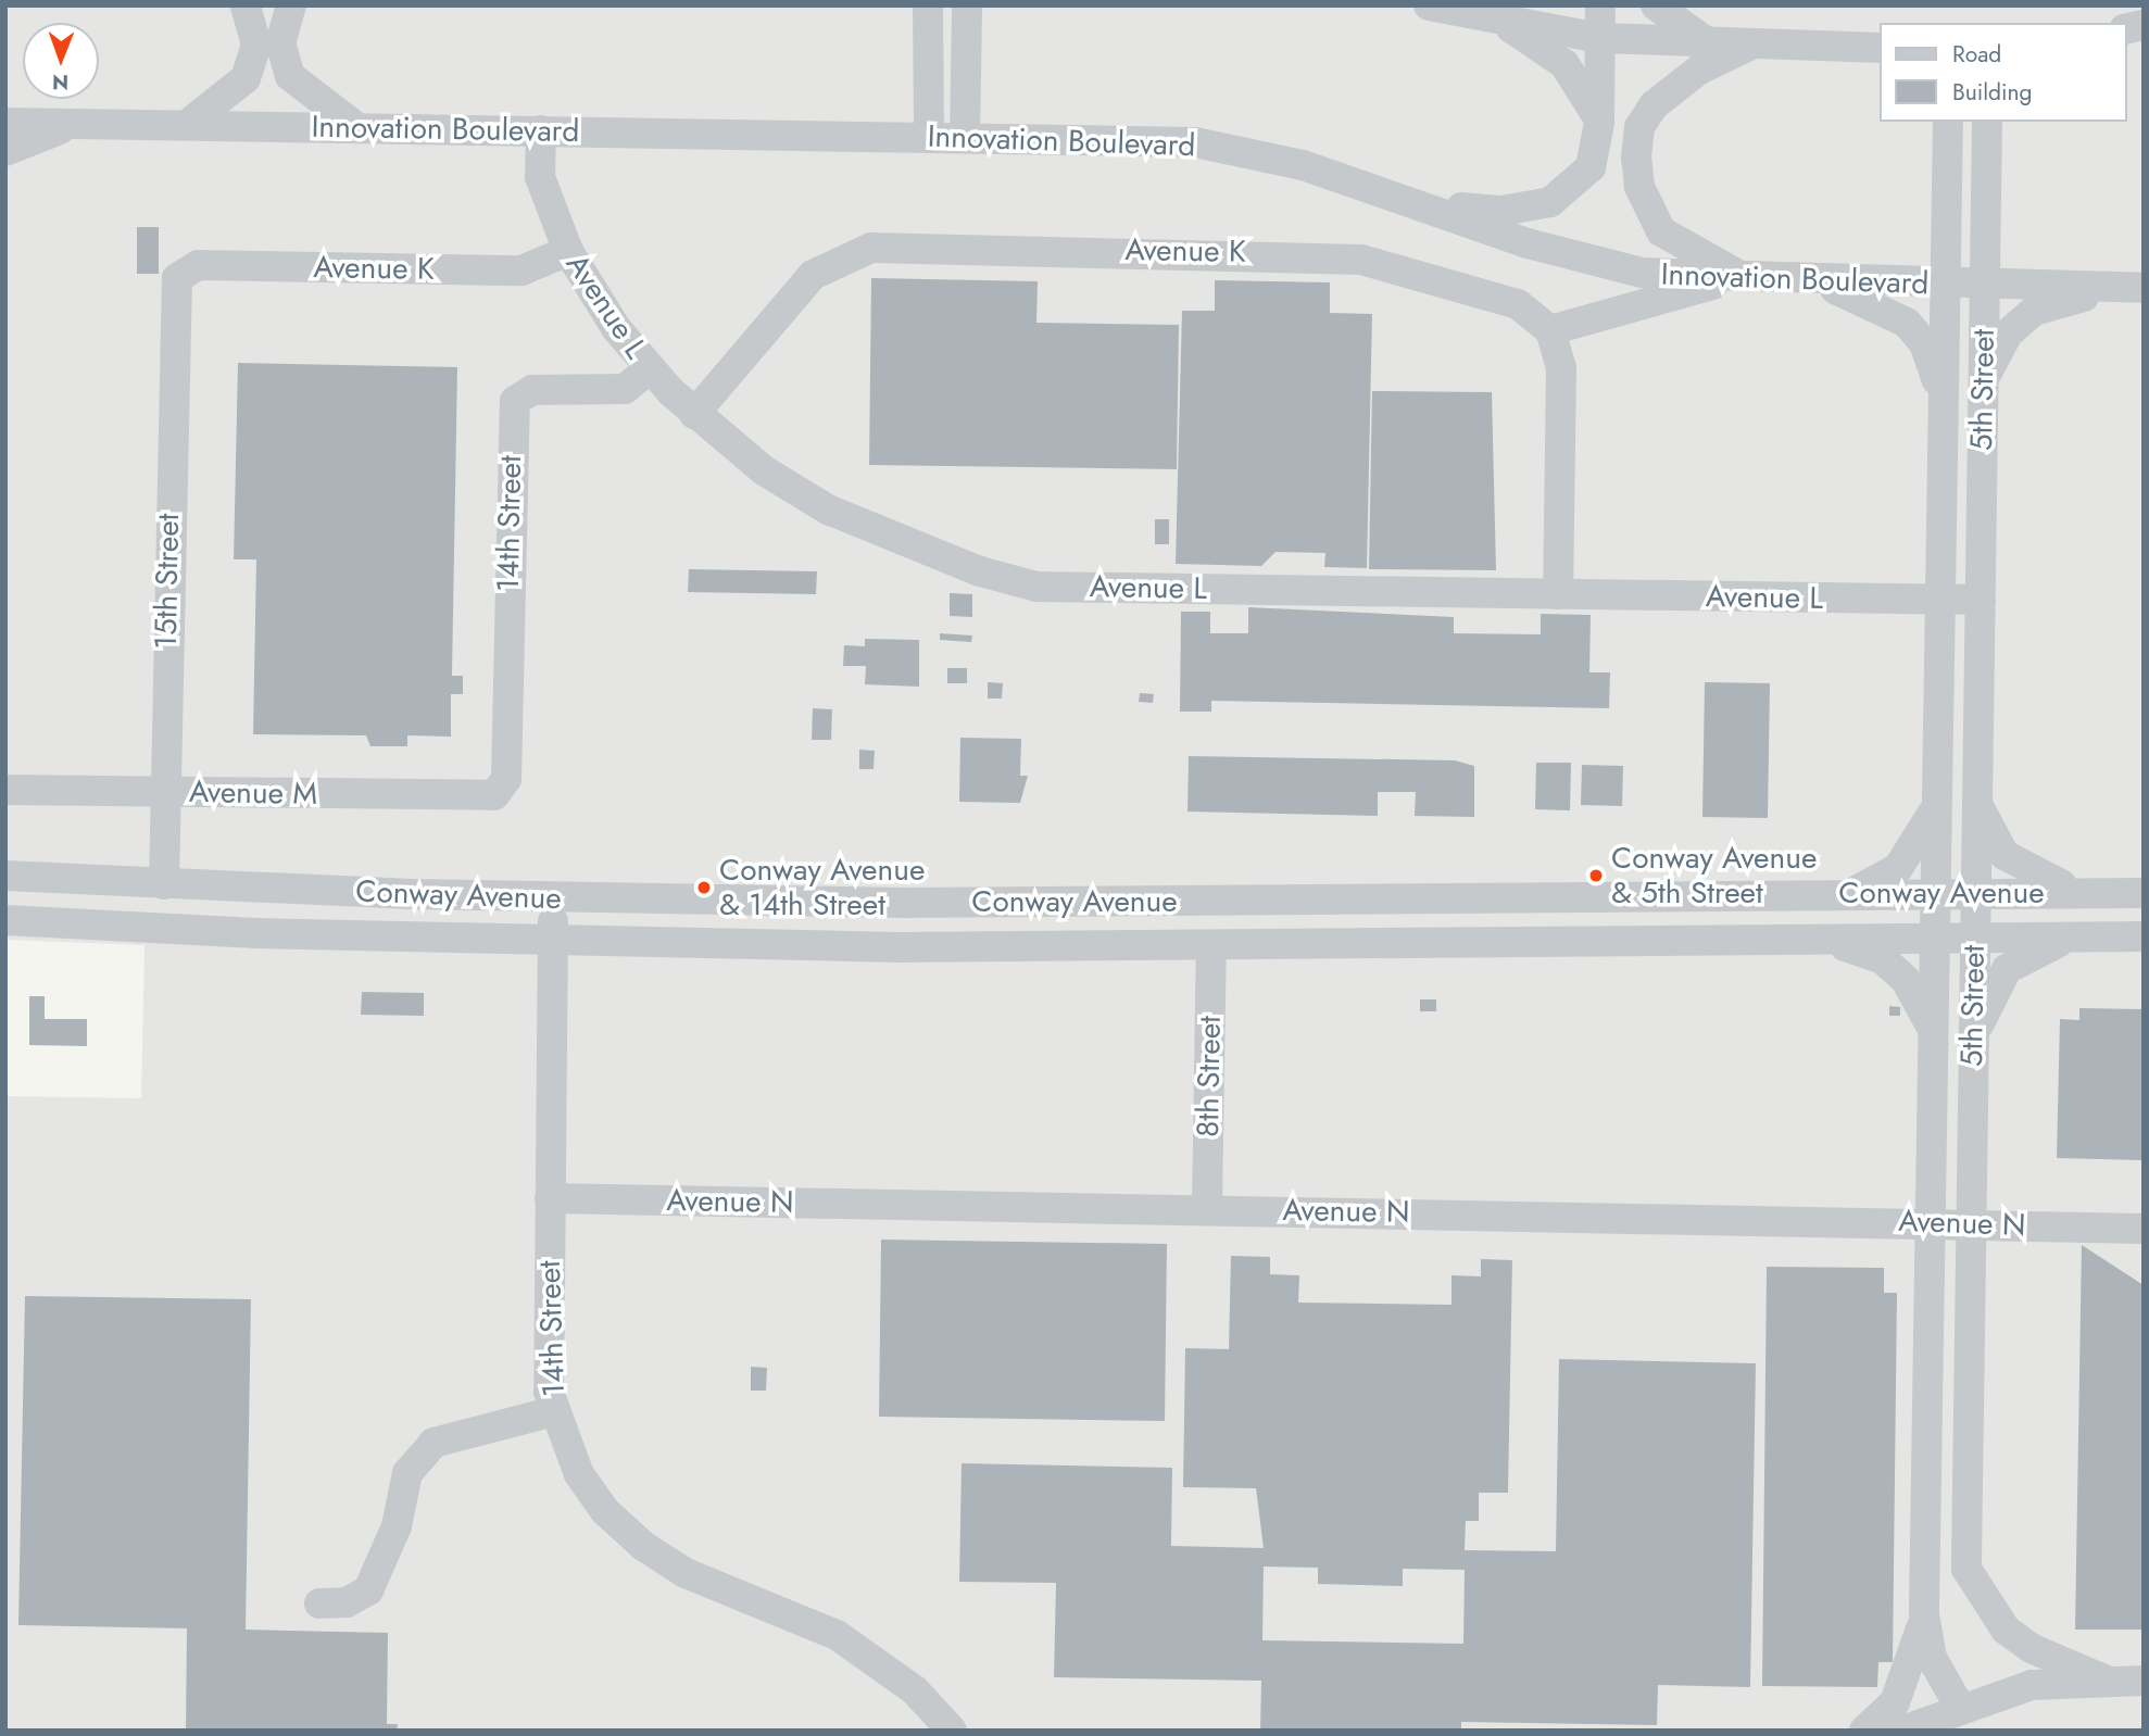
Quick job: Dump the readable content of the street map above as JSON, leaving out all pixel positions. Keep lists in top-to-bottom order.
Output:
{
  "streets": {
    "street": [
      "Innovation Boulevard",
      "Avenue K",
      "Avenue L",
      "5th Street",
      "14th Street",
      "15th Street",
      "Avenue M",
      "Conway Avenue",
      "8th Street",
      "Avenue N"
    ]
  },
  "crossings": [
    ["Innovation Boulevard", "Avenue L"],
    ["Innovation Boulevard", "5th Street"],
    ["Avenue K", "Avenue L"],
    ["Avenue K", "15th Street"],
    ["Avenue L", "5th Street"],
    ["Avenue L", "14th Street"],
    ["5th Street", "Conway Avenue"],
    ["5th Street", "Avenue N"],
    ["14th Street", "Avenue M"],
    ["14th Street", "Conway Avenue"],
    ["14th Street", "Avenue N"],
    ["15th Street", "Avenue M"],
    ["15th Street", "Conway Avenue"],
    ["Conway Avenue", "8th Street"],
    ["8th Street", "Avenue N"]
  ],
  "places": ["Conway Avenue & 5th Street", "Conway Avenue & 14th Street"],
  "legend": ["Road", "Building"],
  "north": "bottom"
}
